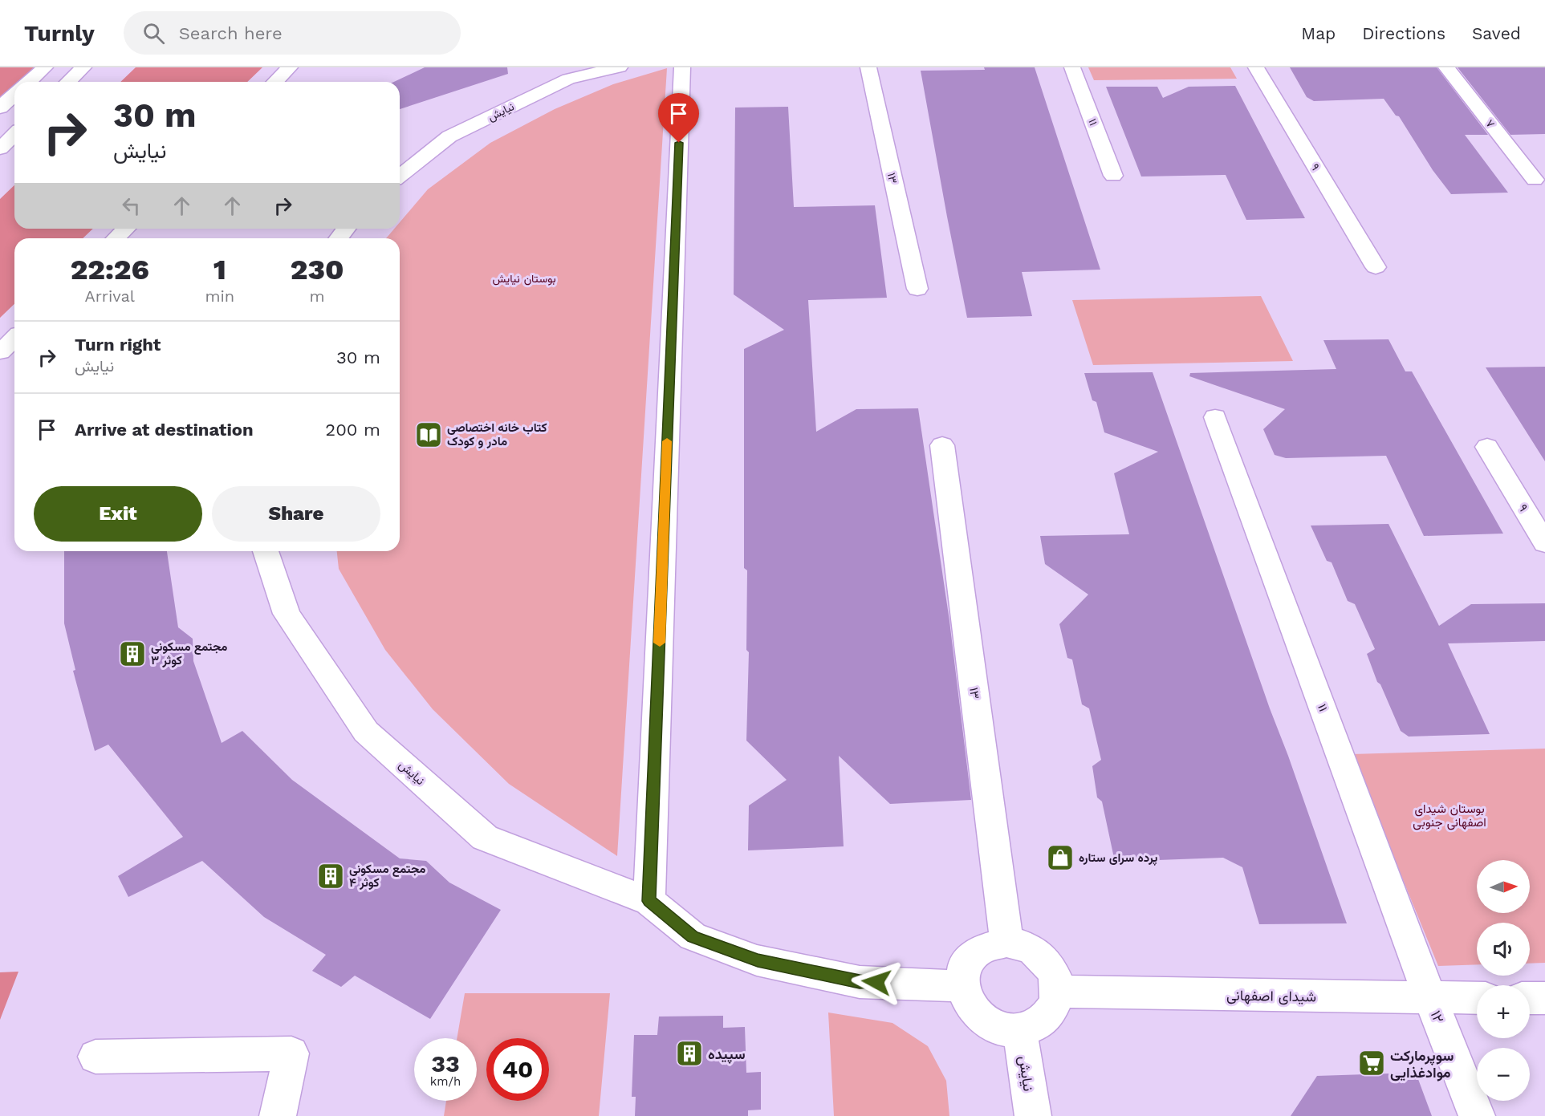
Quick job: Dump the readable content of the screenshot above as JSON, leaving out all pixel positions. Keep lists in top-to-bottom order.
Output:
{
  "streets": {
    "main road": [
      "نیایش",
      "۱۱",
      "۷",
      "۹",
      "۱۳",
      "شیدای اصفهانی",
      "۱۲"
    ]
  },
  "crossings": [
    ["نیایش", "۱۳"],
    ["نیایش", "شیدای اصفهانی"],
    ["۱۱", "شیدای اصفهانی"],
    ["۱۱", "۱۲"],
    ["۱۳", "شیدای اصفهانی"],
    ["شیدای اصفهانی", "۱۲"]
  ],
  "parks": ["بوستان نیایش", "بوستان شیدای اصفهانی جنوبی"],
  "places": {
    "library": ["کتاب خانه اختصاصی مادر و کودک"],
    "building": ["مجتمع مسکونی کوثر ۳", "مجتمع مسکونی کوثر ۴", "سپیده"],
    "shop": ["پرده سرای ستاره"],
    "supermarket": ["سوپرمارکت موادغذایی"]
  },
  "north": "right",
  "page": {
    "header": "Turnly",
    "search": "Search here",
    "nav": ["Map", "Directions", "Saved"],
    "turn": ["30 m", "نیایش"],
    "eta": [
      "22:26",
      "Arrival",
      "1",
      "min",
      "230",
      "m"
    ],
    "list": [
      {
        "name": "Turn right",
        "note": "نیایش",
        "value": "30 m"
      },
      {
        "name": "Arrive at destination",
        "value": "200 m"
      }
    ],
    "buttons": ["Exit", "Share"],
    "map_buttons": ["+", "−"],
    "speed": "33 km/h",
    "limit": "40"
  }
}
